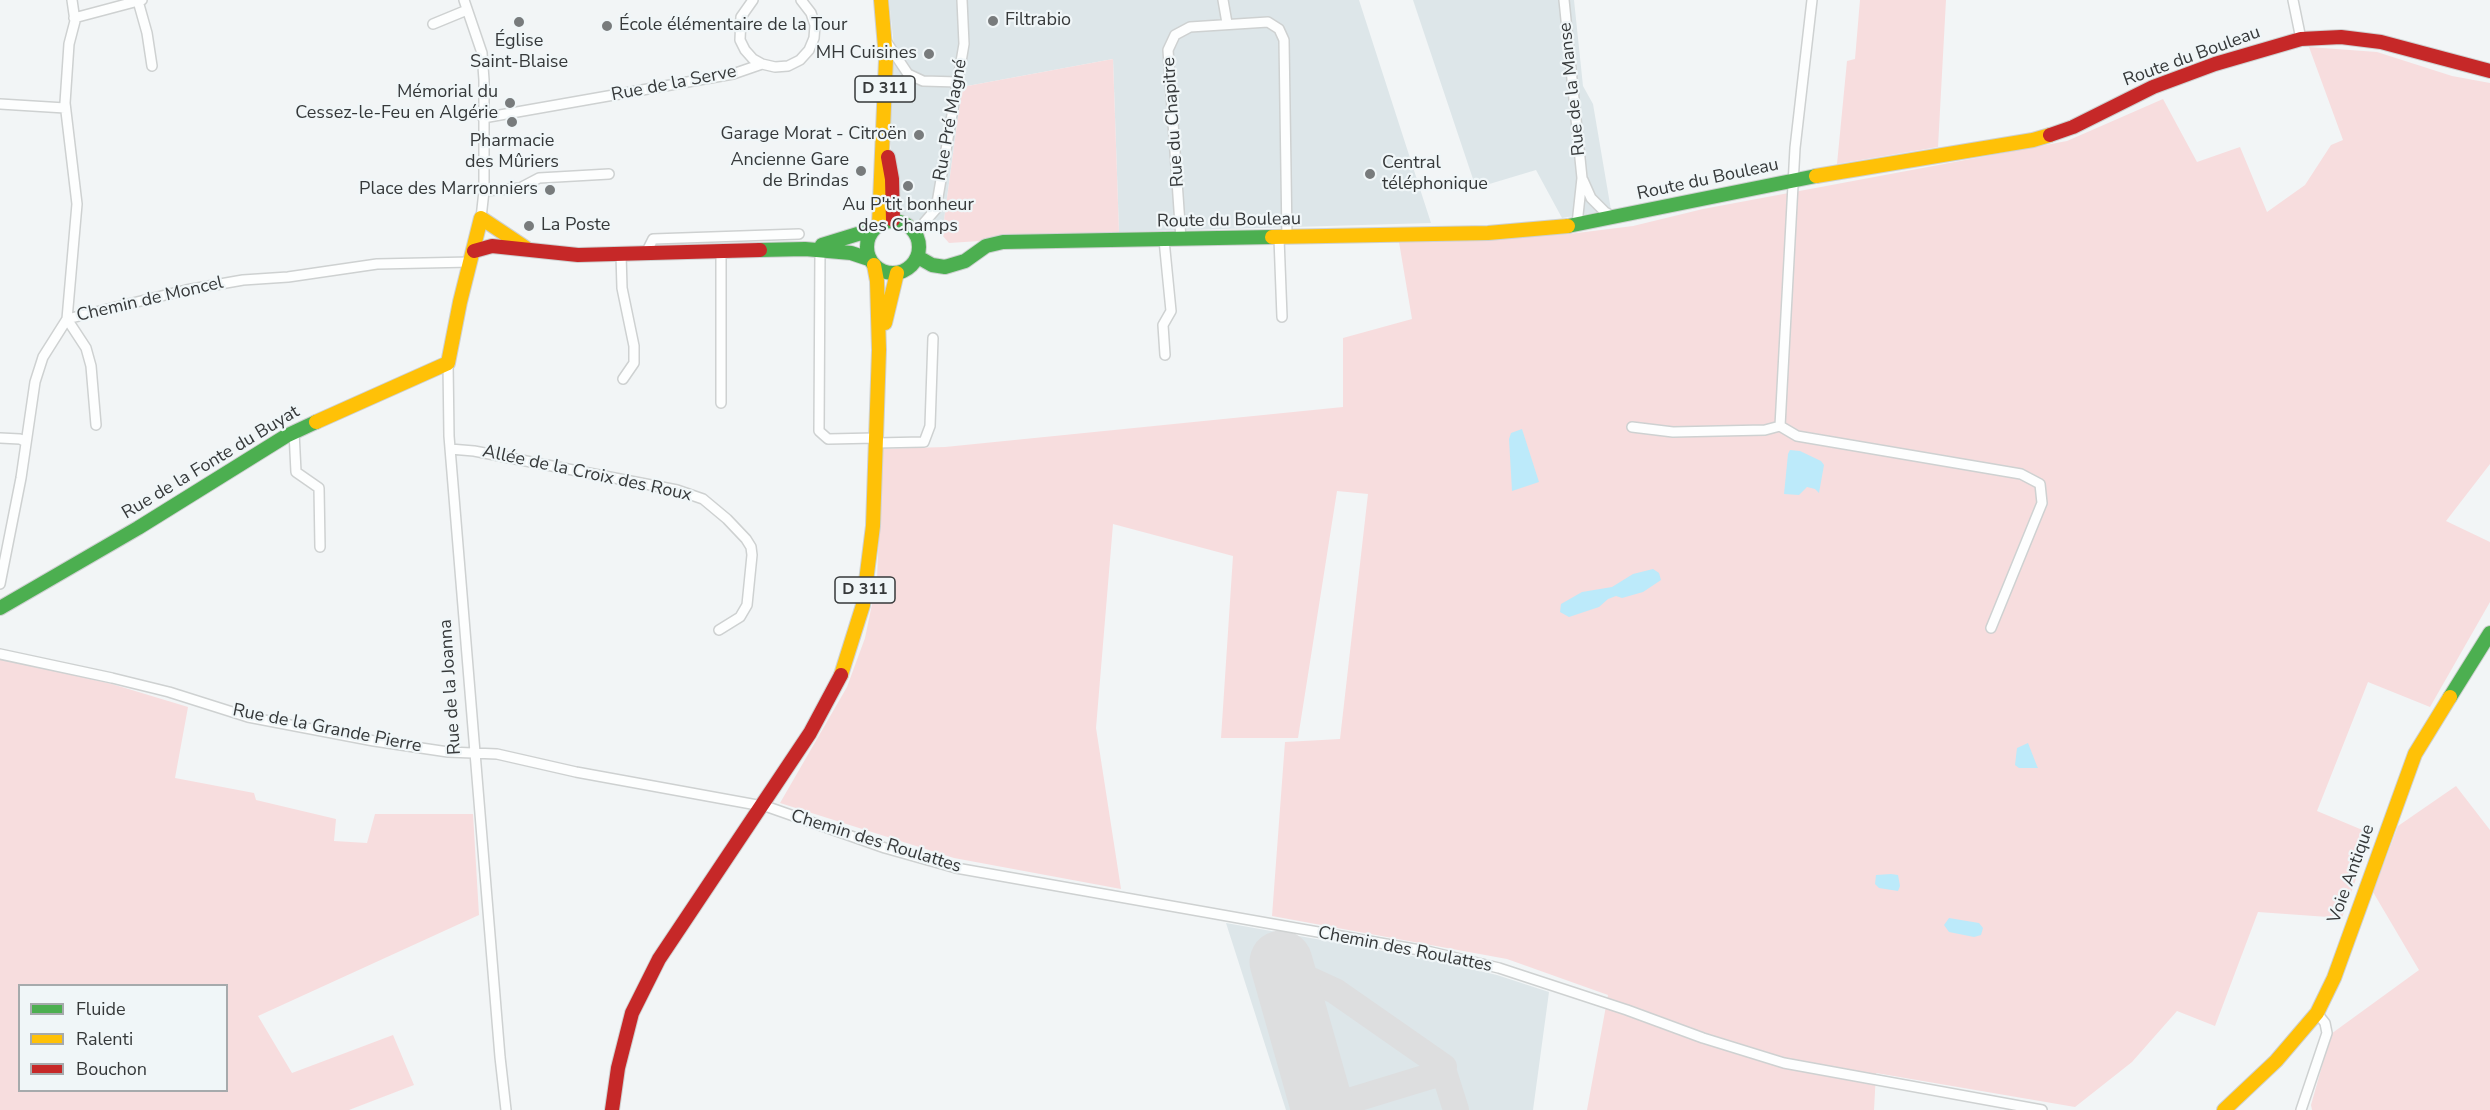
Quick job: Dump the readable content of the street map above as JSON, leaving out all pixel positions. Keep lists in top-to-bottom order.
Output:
{
  "streets": {
    "main road": [
      "Route du Bouleau",
      "D 311",
      "Rue de la Fonte du Buyat",
      "Rue de la Joanna",
      "Voie Antique"
    ],
    "street": [
      "Rue de la Serve",
      "Rue de la Manse",
      "Rue Pré Magné",
      "Rue du Chapitre",
      "Chemin de Moncel",
      "Allée de la Croix des Roux",
      "Rue de la Grande Pierre",
      "Chemin des Roulattes"
    ]
  },
  "crossings": [
    ["Route du Bouleau", "D 311"],
    ["Route du Bouleau", "Rue Pré Magné"],
    ["Route du Bouleau", "Rue du Chapitre"],
    ["D 311", "Rue Pré Magné"],
    ["D 311", "Rue de la Grande Pierre"],
    ["D 311", "Chemin des Roulattes"],
    ["Chemin de Moncel", "Rue de la Joanna"],
    ["Rue de la Fonte du Buyat", "Rue de la Joanna"],
    ["Allée de la Croix des Roux", "Rue de la Joanna"],
    ["Rue de la Joanna", "Rue de la Grande Pierre"],
    ["Rue de la Grande Pierre", "Chemin des Roulattes"]
  ],
  "places": [
    "Filtrabio",
    "Église Saint-Blaise",
    "École élémentaire de la Tour",
    "MH Cuisines",
    "Mémorial du Cessez-le-Feu en Algérie",
    "Pharmacie des Mûriers",
    "Garage Morat - Citroën",
    "Ancienne Gare de Brindas",
    "Central téléphonique",
    "Au P'tit bonheur des Champs",
    "Place des Marronniers",
    "La Poste"
  ],
  "legend": ["Fluide", "Ralenti", "Bouchon"]
}
